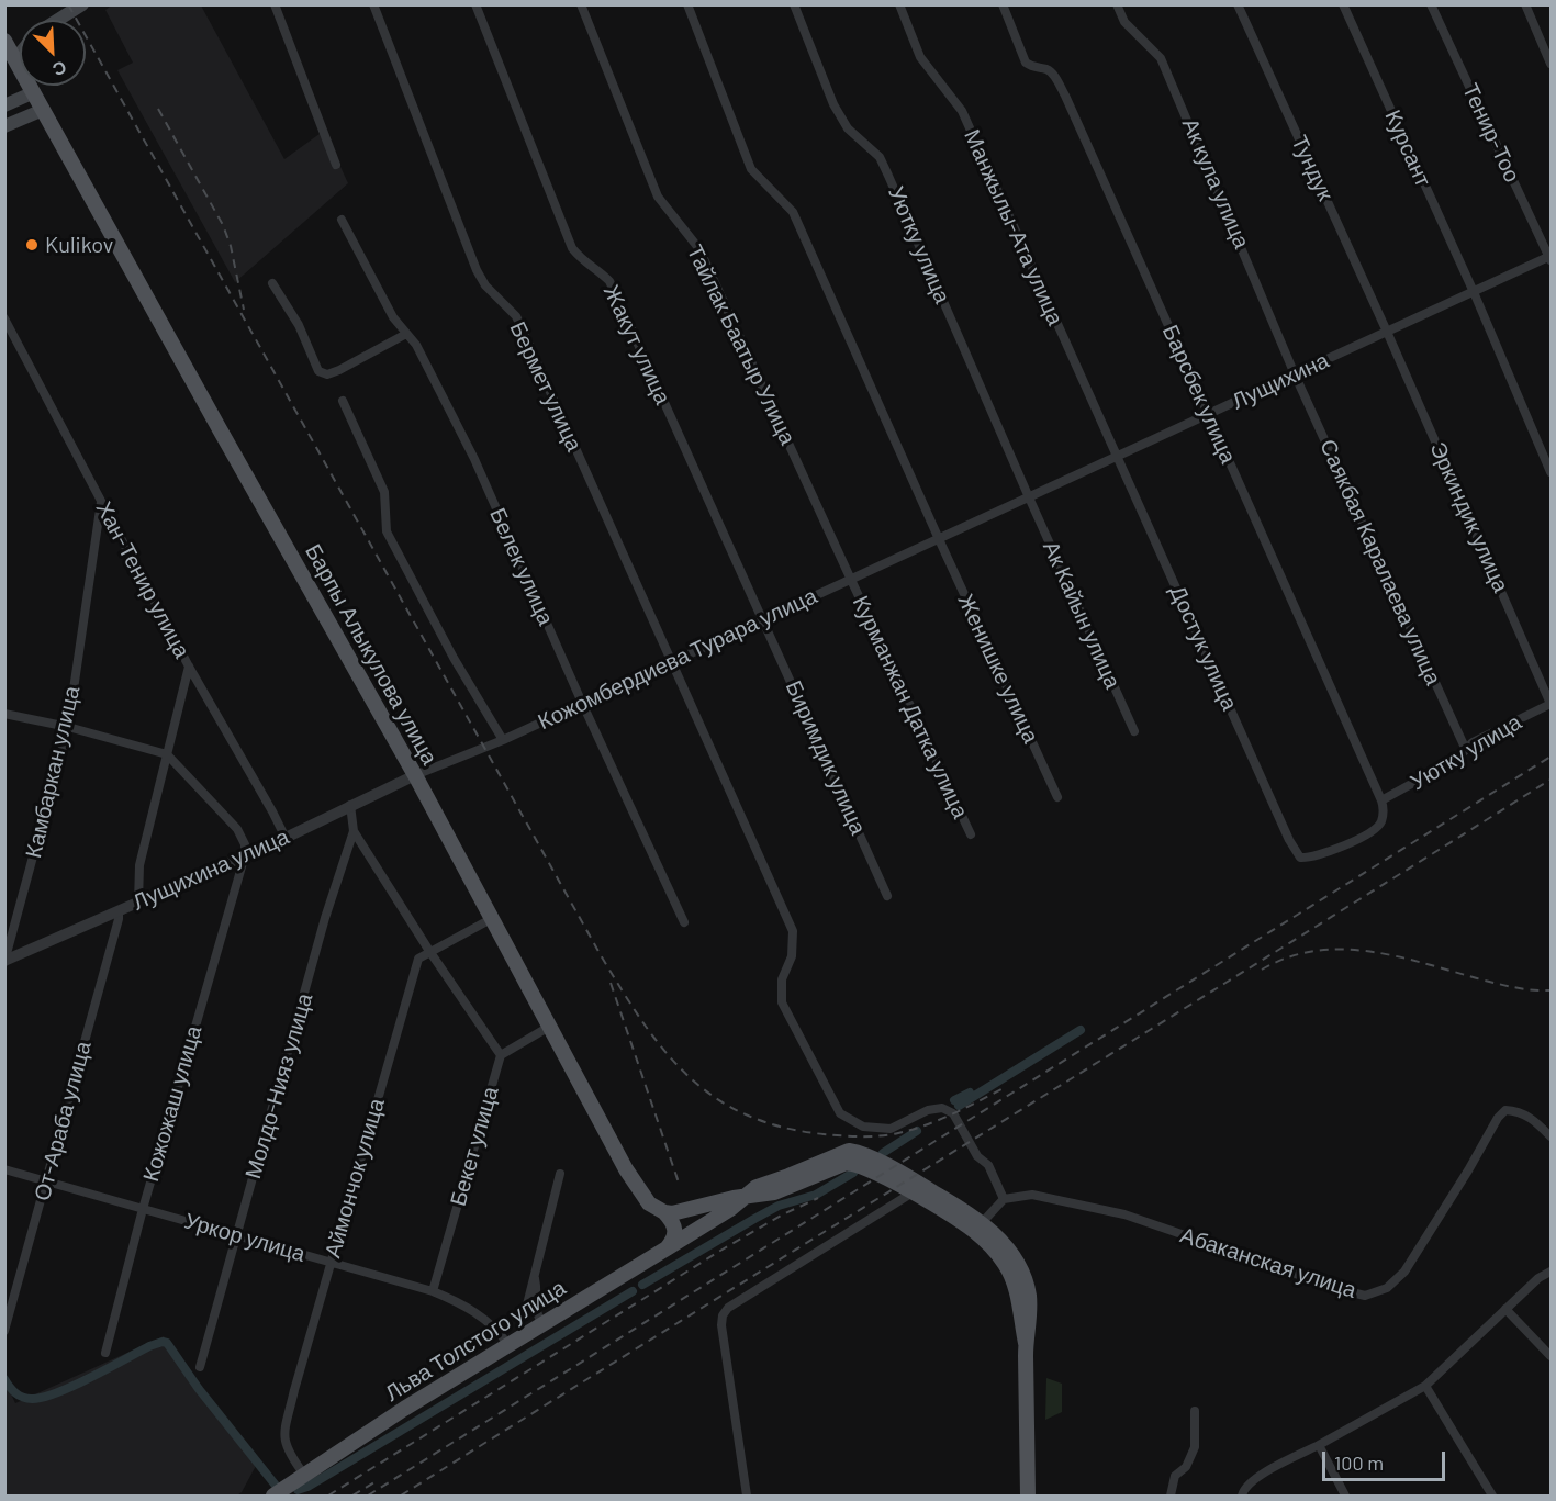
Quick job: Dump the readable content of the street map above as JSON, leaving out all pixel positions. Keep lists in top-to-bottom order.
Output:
{
  "streets": {
    "main road": ["Барпы Алыкулова улица", "Льва Толстого улица"],
    "street": [
      "Тенир-Тоо",
      "Курсант",
      "Тундук",
      "Ак кула улица",
      "Манжылы-Ата улица",
      "Уютку улица",
      "Жакут улица",
      "Тайлак Баатыр Улица",
      "Лущихина",
      "Бермет улица",
      "Барсбек улица",
      "Эркиндик улица",
      "Саякбая Каралаева улица",
      "Белек улица",
      "Хан-Тенир улица",
      "Ак Кайын улица",
      "Достук улица",
      "Кожомбердиева Турара улица",
      "Женишке улица",
      "Курманжан Датка улица",
      "Биримдик улица",
      "Камбаркан улица",
      "Лущихина улица",
      "Молдо-Нияз улица",
      "Кожожаш улица",
      "От-Араба улица",
      "Бекет улица",
      "Аймончок улица",
      "Уркор улица",
      "Абаканская улица"
    ]
  },
  "crossings": [
    ["Тенир-Тоо", "Лущихина"],
    ["Курсант", "Лущихина"],
    ["Тундук", "Лущихина"],
    ["Тундук", "Эркиндик улица"],
    ["Ак кула улица", "Лущихина"],
    ["Ак кула улица", "Саякбая Каралаева улица"],
    ["Манжылы-Ата улица", "Лущихина"],
    ["Манжылы-Ата улица", "Достук улица"],
    ["Уютку улица", "Лущихина"],
    ["Уютку улица", "Барсбек улица"],
    ["Уютку улица", "Эркиндик улица"],
    ["Уютку улица", "Саякбая Каралаева улица"],
    ["Уютку улица", "Ак Кайын улица"],
    ["Уютку улица", "Достук улица"],
    ["Жакут улица", "Кожомбердиева Турара улица"],
    ["Жакут улица", "Биримдик улица"],
    ["Тайлак Баатыр Улица", "Кожомбердиева Турара улица"],
    ["Тайлак Баатыр Улица", "Курманжан Датка улица"],
    ["Лущихина", "Барсбек улица"],
    ["Лущихина", "Эркиндик улица"],
    ["Лущихина", "Саякбая Каралаева улица"],
    ["Лущихина", "Ак Кайын улица"],
    ["Лущихина", "Достук улица"],
    ["Лущихина", "Кожомбердиева Турара улица"],
    ["Лущихина", "Женишке улица"],
    ["Бермет улица", "Кожомбердиева Турара улица"],
    ["Барсбек улица", "Достук улица"],
    ["Белек улица", "Кожомбердиева Турара улица"],
    ["Хан-Тенир улица", "Камбаркан улица"],
    ["Хан-Тенир улица", "Лущихина улица"],
    ["Барпы Алыкулова улица", "Кожомбердиева Турара улица"],
    ["Барпы Алыкулова улица", "Лущихина улица"],
    ["Кожомбердиева Турара улица", "Женишке улица"],
    ["Кожомбердиева Турара улица", "Курманжан Датка улица"],
    ["Кожомбердиева Турара улица", "Биримдик улица"],
    ["Кожомбердиева Турара улица", "Лущихина улица"],
    ["Камбаркан улица", "Лущихина улица"],
    ["Лущихина улица", "Молдо-Нияз улица"],
    ["Лущихина улица", "Кожожаш улица"],
    ["Лущихина улица", "От-Араба улица"],
    ["Молдо-Нияз улица", "Уркор улица"],
    ["Кожожаш улица", "Уркор улица"],
    ["От-Араба улица", "Уркор улица"],
    ["Бекет улица", "Уркор улица"],
    ["Аймончок улица", "Уркор улица"],
    ["Аймончок улица", "Льва Толстого улица"],
    ["Уркор улица", "Льва Толстого улица"]
  ],
  "places": ["Kulikov"],
  "scale_bar": "100 m",
  "north": "bottom right"
}
